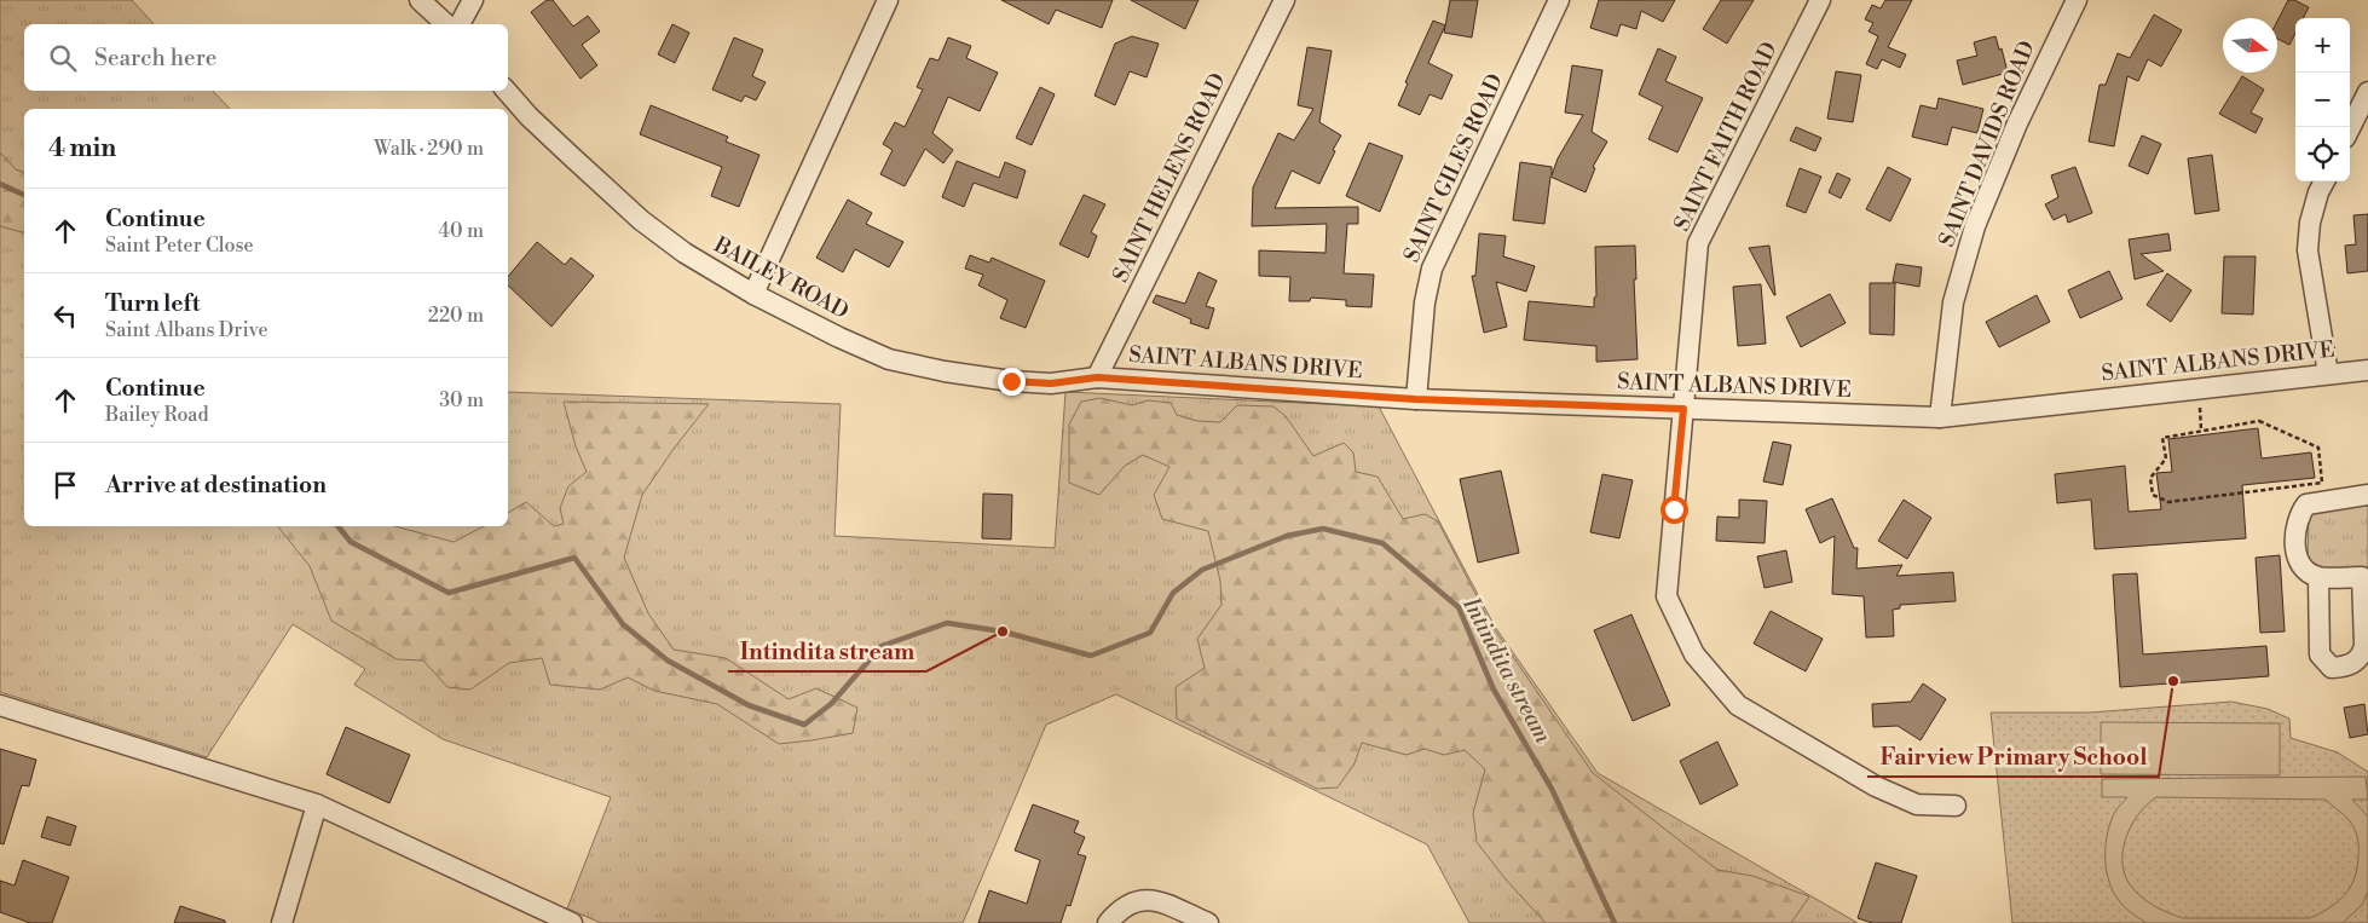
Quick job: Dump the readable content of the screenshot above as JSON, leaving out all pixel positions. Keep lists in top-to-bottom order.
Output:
{
  "streets": {
    "street": [
      "SAINT FAITH ROAD",
      "SAINT DAVIDS ROAD",
      "SAINT GILES ROAD",
      "SAINT HELENS ROAD",
      "BAILEY ROAD",
      "SAINT ALBANS DRIVE"
    ]
  },
  "crossings": [
    ["SAINT FAITH ROAD", "SAINT ALBANS DRIVE"],
    ["SAINT DAVIDS ROAD", "SAINT ALBANS DRIVE"],
    ["SAINT GILES ROAD", "SAINT ALBANS DRIVE"],
    ["SAINT HELENS ROAD", "BAILEY ROAD"],
    ["SAINT HELENS ROAD", "SAINT ALBANS DRIVE"],
    ["BAILEY ROAD", "SAINT ALBANS DRIVE"]
  ],
  "water": ["Intindita stream"],
  "places": ["Intindita stream", "Fairview Primary School"],
  "north": "right",
  "page": {
    "map_buttons": ["+", "−"],
    "search": "Search here",
    "heading": ["4 min", "Walk · 290 m"],
    "list": [
      ["Continue", "Saint Peter Close", "40 m"],
      ["Turn left", "Saint Albans Drive", "220 m"],
      ["Continue", "Bailey Road", "30 m"],
      "Arrive at destination"
    ]
  }
}
